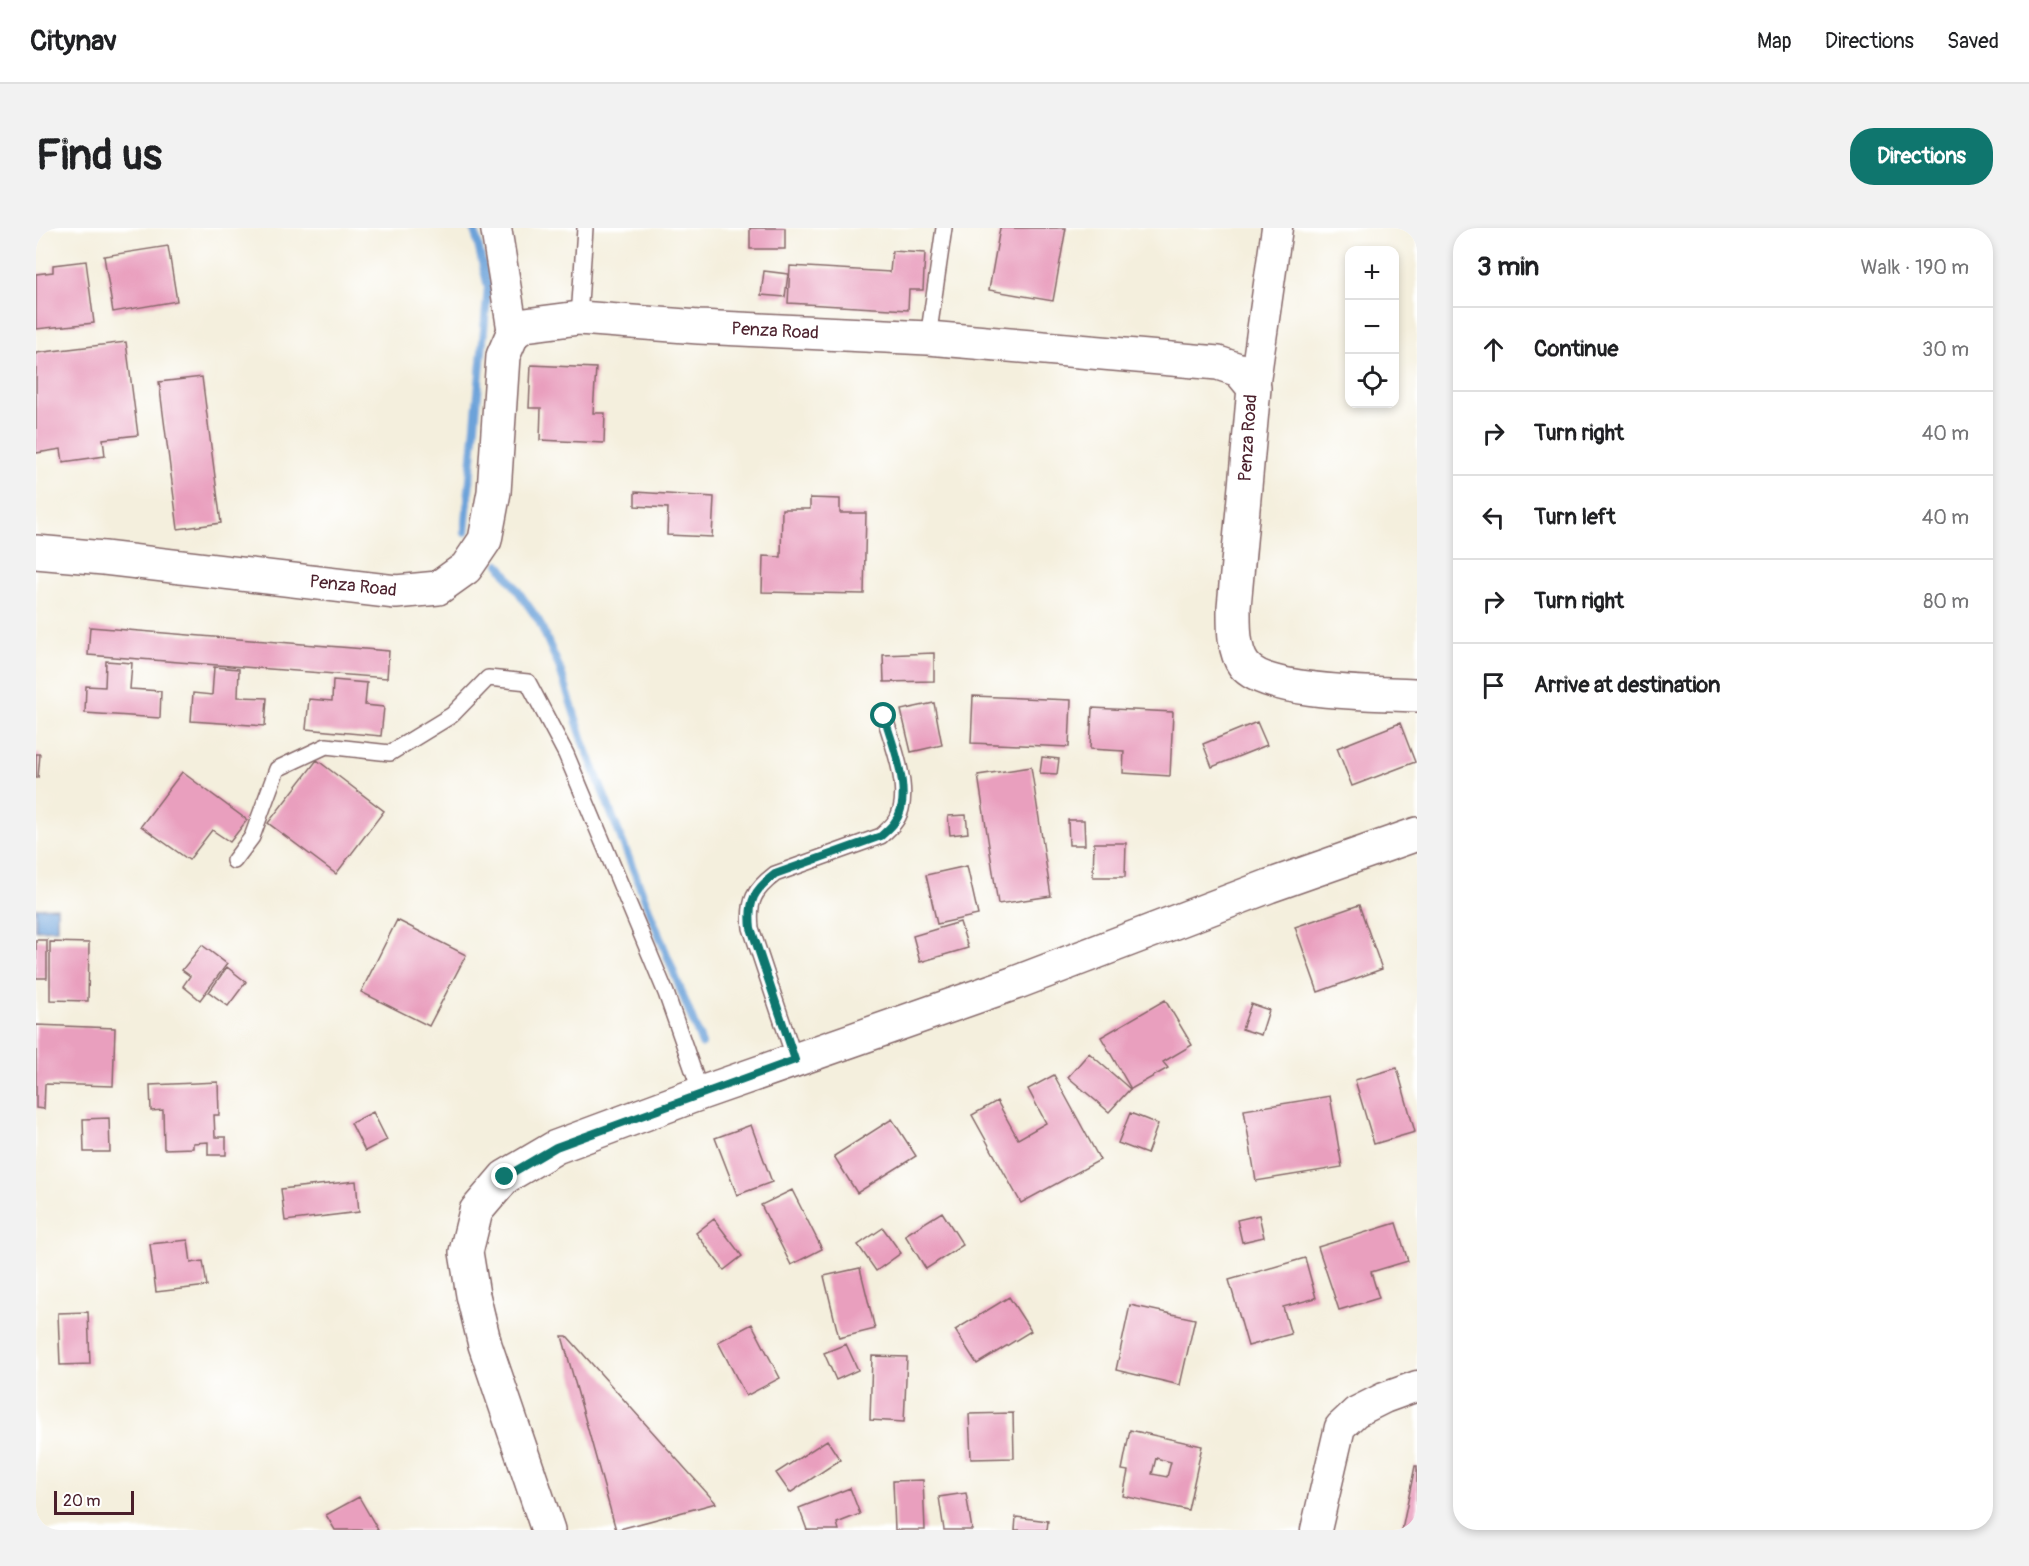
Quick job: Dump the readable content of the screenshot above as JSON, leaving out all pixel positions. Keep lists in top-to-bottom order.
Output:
{
  "streets": {
    "street": ["Penza Road"]
  },
  "scale_bar": "20 m",
  "page": {
    "header": "Citynav",
    "nav": ["Map", "Directions", "Saved"],
    "buttons": "Directions",
    "title": "Find us",
    "heading": ["3 min", "Walk · 190 m"],
    "map_buttons": ["+", "−"],
    "list": [
      ["Continue", "30 m"],
      ["Turn right", "40 m"],
      ["Turn left", "40 m"],
      ["Turn right", "80 m"],
      "Arrive at destination"
    ],
    "scale": "20 m"
  }
}
